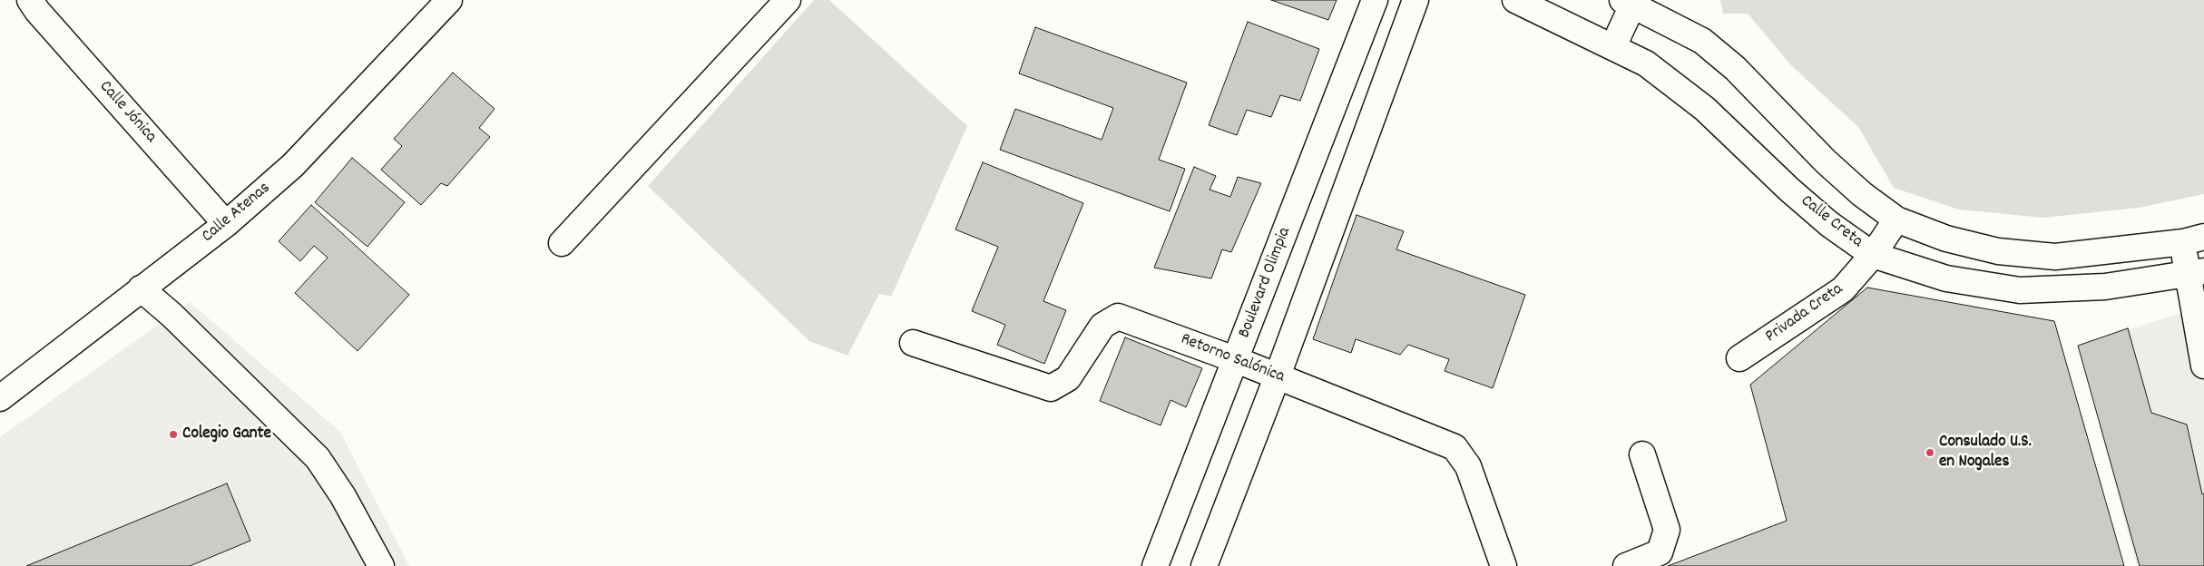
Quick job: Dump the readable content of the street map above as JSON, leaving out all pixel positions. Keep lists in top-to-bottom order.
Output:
{
  "streets": {
    "street": [
      "Calle Jónica",
      "Calle Atenas",
      "Calle Creta",
      "Boulevard Olimpia",
      "Privada Creta",
      "Retorno Salónica"
    ]
  },
  "crossings": [
    ["Calle Jónica", "Calle Atenas"],
    ["Calle Creta", "Privada Creta"],
    ["Boulevard Olimpia", "Retorno Salónica"]
  ],
  "places": ["Colegio Gante", "Consulado U.S. en Nogales"]
}
